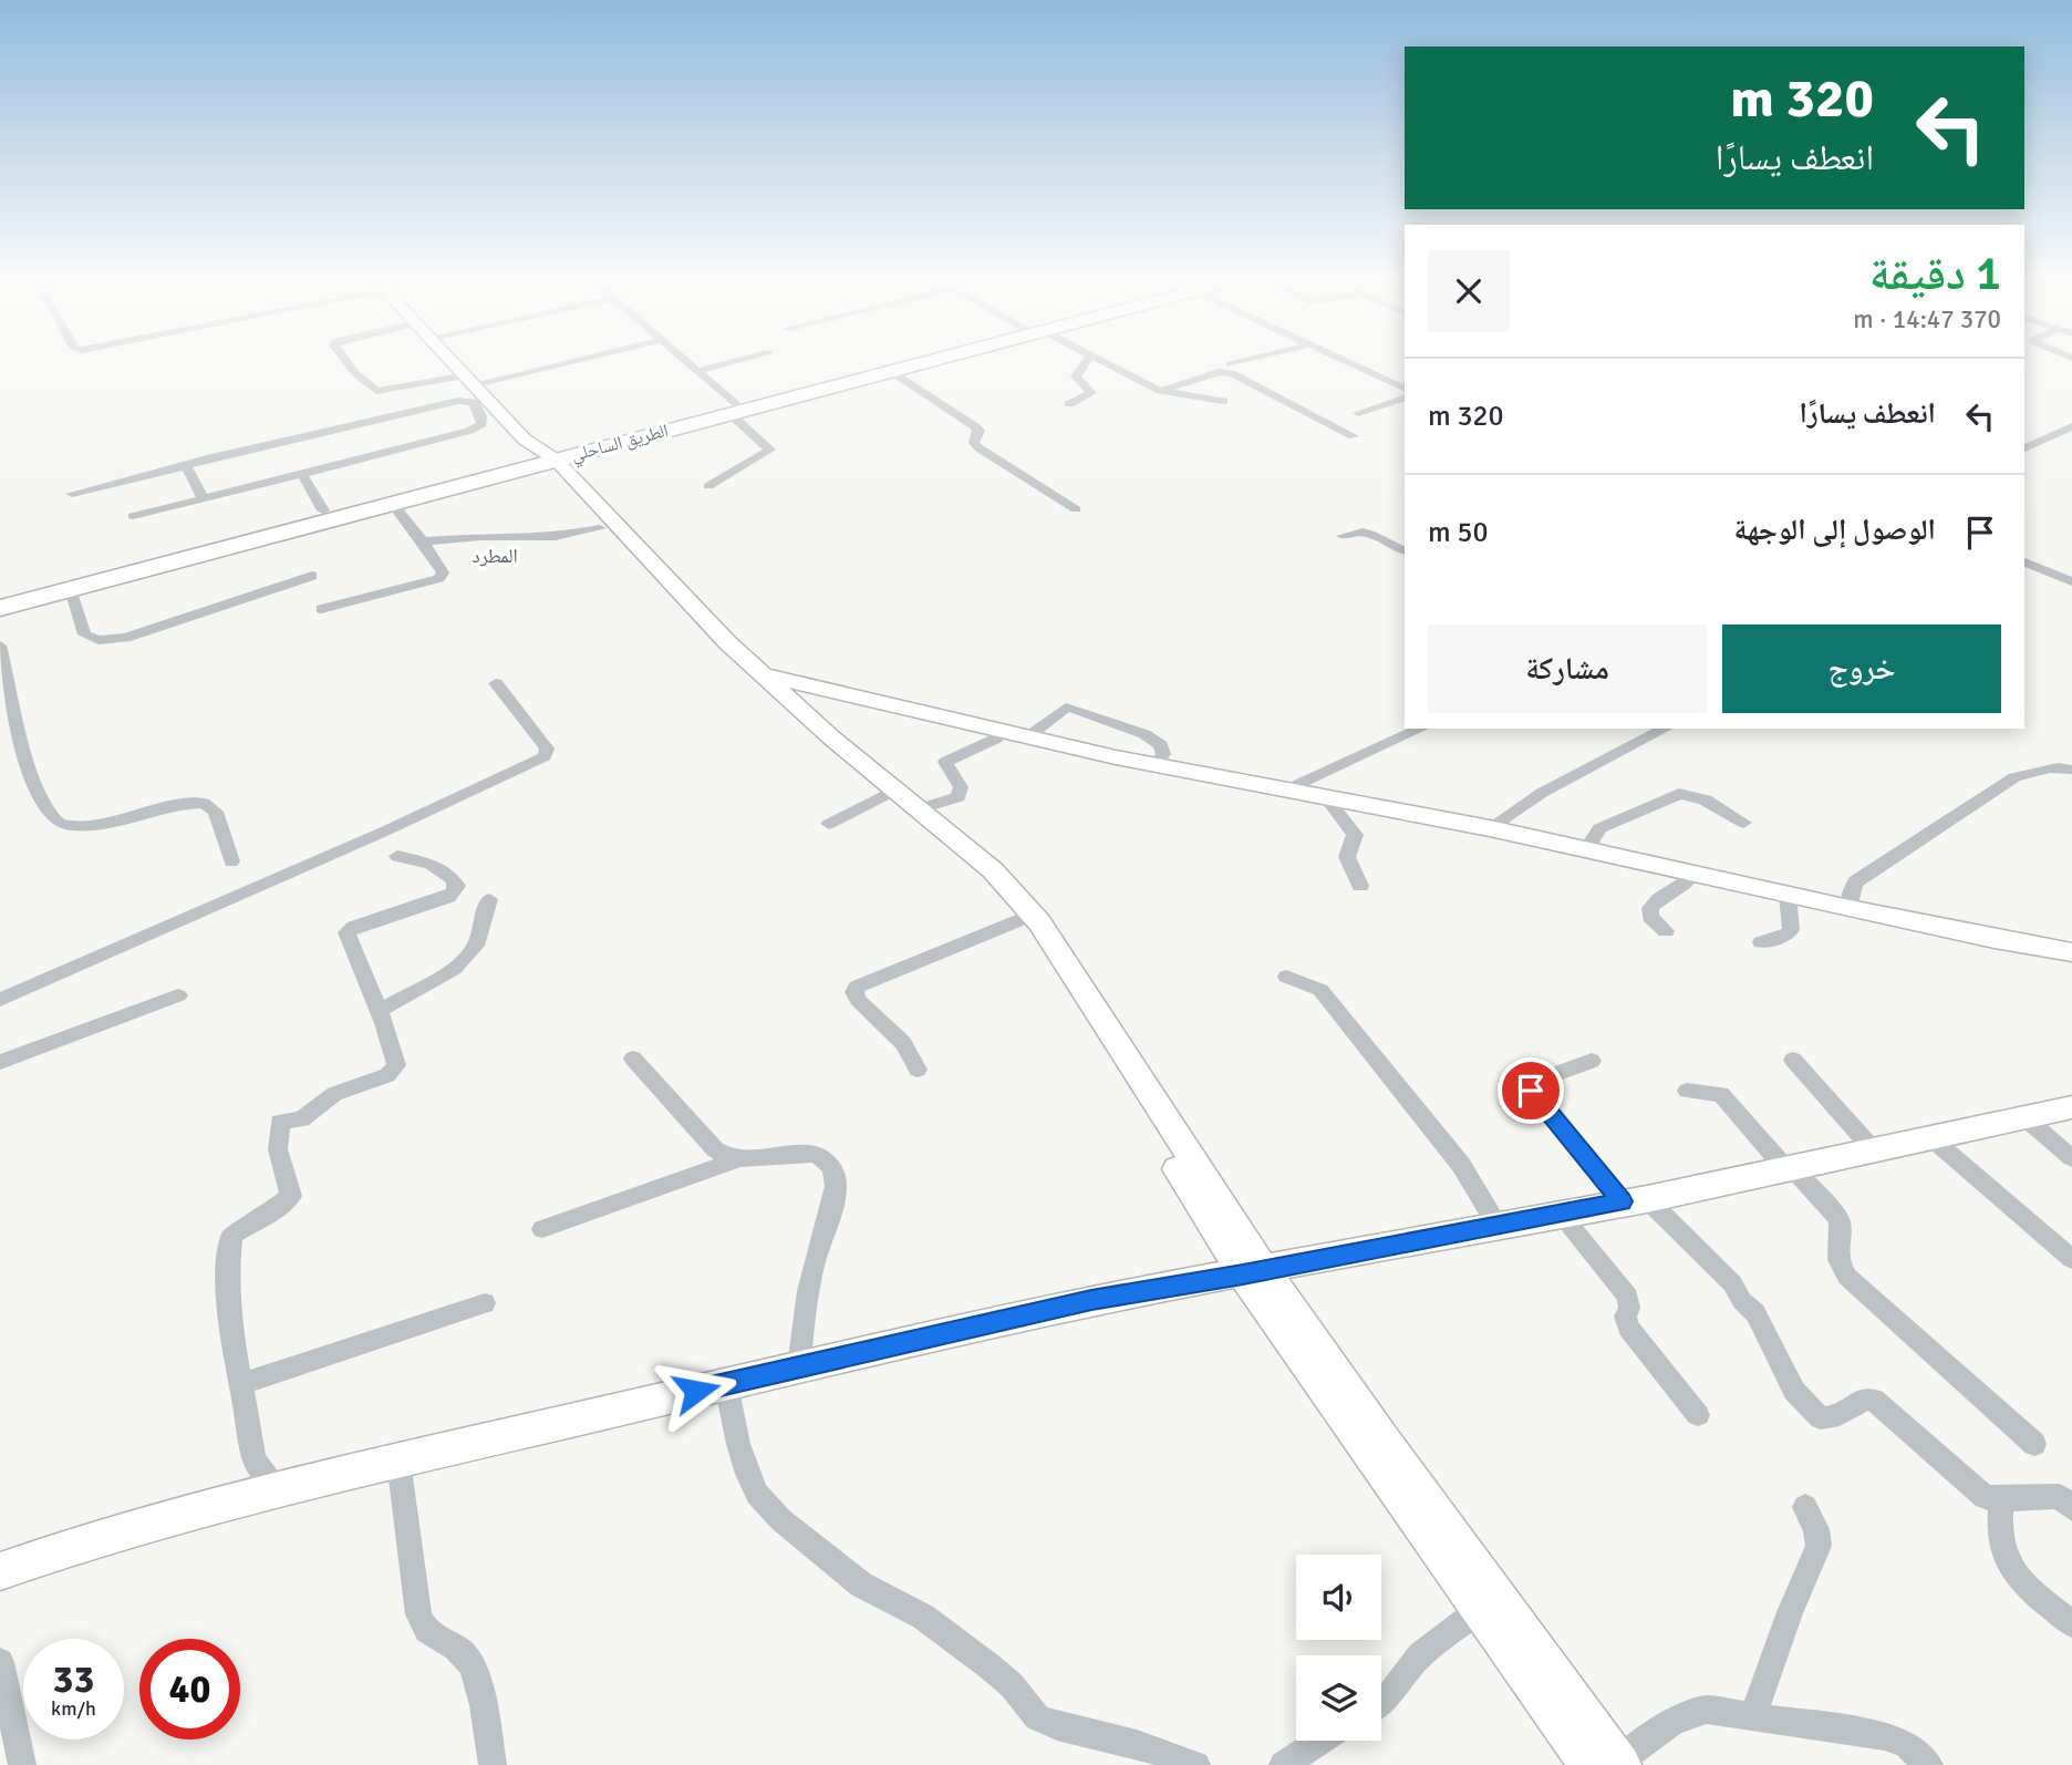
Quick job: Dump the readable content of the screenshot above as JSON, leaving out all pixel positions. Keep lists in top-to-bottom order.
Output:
{
  "streets": {
    "highway": ["الطريق الساحلي"]
  },
  "districts": ["المطرد"],
  "page": {
    "turn": ["320 m", "انعطف يسارًا"],
    "heading": ["1 دقيقة", "370 m · 14:47"],
    "list": [
      {
        "name": "انعطف يسارًا",
        "value": "320 m"
      },
      {
        "name": "الوصول إلى الوجهة",
        "value": "50 m"
      }
    ],
    "buttons": ["خروج", "مشاركة"],
    "speed": "33 km/h",
    "limit": "40"
  }
}
